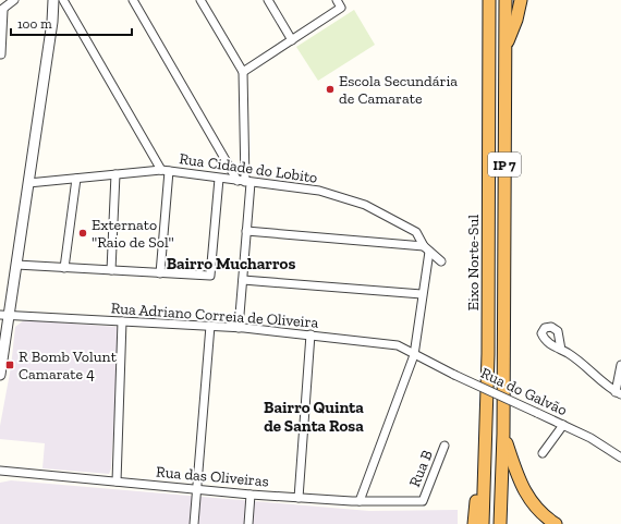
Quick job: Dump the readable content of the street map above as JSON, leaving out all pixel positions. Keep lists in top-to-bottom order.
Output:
{
  "streets": {
    "highway": ["IP 7", "Eixo Norte-Sul"],
    "street": [
      "Rua Cidade do Lobito",
      "Rua Adriano Correia de Oliveira",
      "Rua do Galvão",
      "Rua B",
      "Rua das Oliveiras"
    ]
  },
  "crossings": [
    ["Rua Adriano Correia de Oliveira", "Rua do Galvão"],
    ["Rua B", "Rua das Oliveiras"]
  ],
  "districts": ["Bairro Mucharros", "Bairro Quinta de Santa Rosa"],
  "places": {
    "other": ["Escola Secundária de Camarate", "Externato \"Raio de Sol\""],
    "transit": ["R Bomb Volunt Camarate 4"]
  },
  "scale_bar": "100 m"
}
